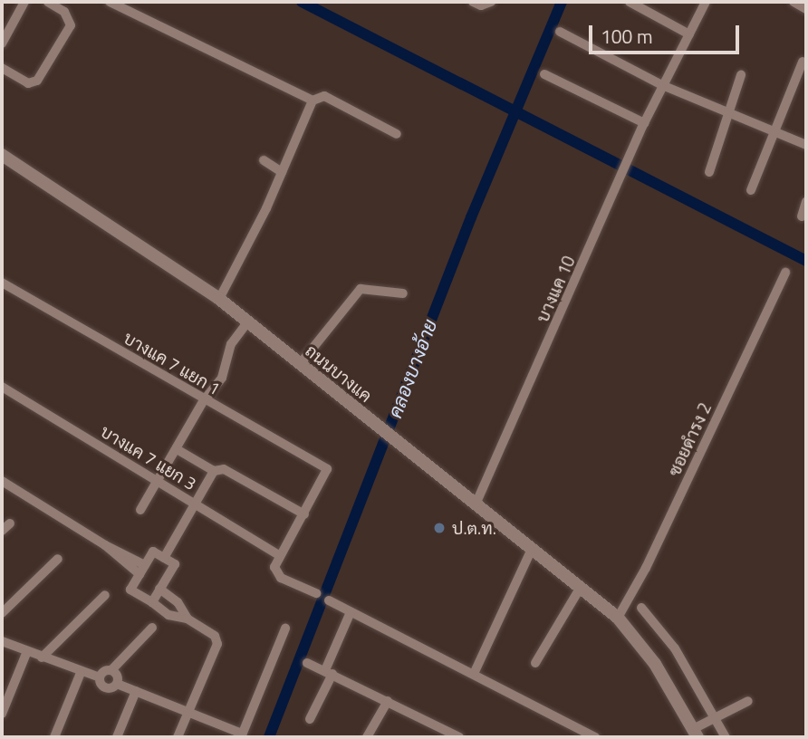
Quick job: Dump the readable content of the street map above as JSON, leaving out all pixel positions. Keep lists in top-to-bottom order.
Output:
{
  "streets": {
    "main road": ["ถนนบางแค"],
    "street": [
      "บางแค 10",
      "บางแค 7 แยก 1",
      "ซอยดำรง 2",
      "บางแค 7 แยก 3"
    ]
  },
  "crossings": [
    ["บางแค 10", "ถนนบางแค"],
    ["ถนนบางแค", "ซอยดำรง 2"]
  ],
  "water": ["คลองบางอ้าย"],
  "places": ["ป.ต.ท."],
  "scale_bar": "100 m"
}
